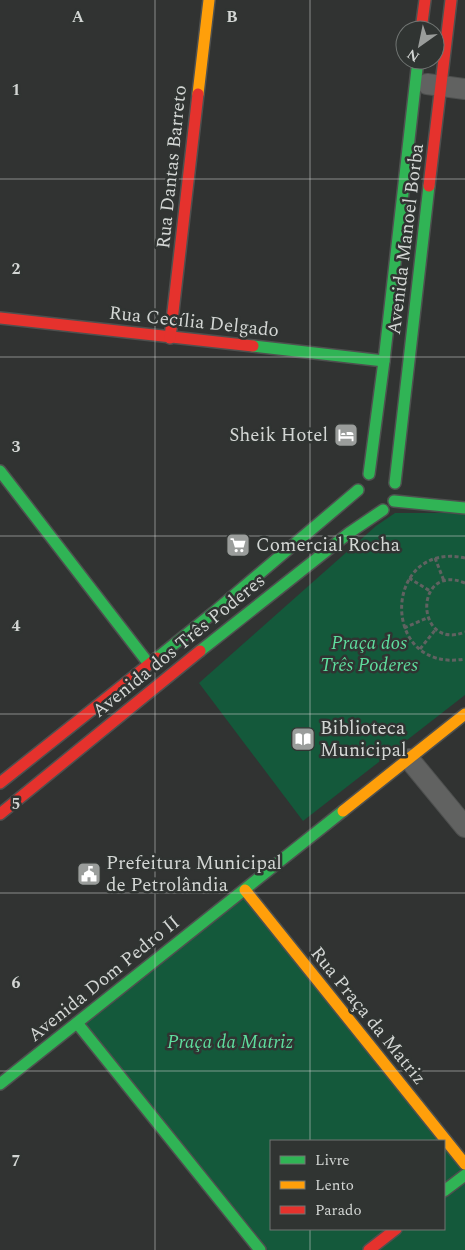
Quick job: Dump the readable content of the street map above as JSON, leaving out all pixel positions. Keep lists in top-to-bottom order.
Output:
{
  "streets": {
    "street": [
      "Rua Dantas Barreto",
      "Avenida Manoel Borba",
      "Rua Cecília Delgado",
      "Avenida dos Três Poderes",
      "Avenida Dom Pedro II",
      "Rua Praça da Matriz"
    ]
  },
  "crossings": [
    ["Rua Dantas Barreto", "Rua Cecília Delgado"],
    ["Avenida Manoel Borba", "Rua Cecília Delgado"],
    ["Avenida Manoel Borba", "Avenida dos Três Poderes"],
    ["Avenida Dom Pedro II", "Rua Praça da Matriz"]
  ],
  "parks": ["Praça dos Três Poderes", "Praça da Matriz"],
  "places": {
    "hotel": ["Sheik Hotel"],
    "supermarket": ["Comercial Rocha"],
    "library": ["Biblioteca Municipal"],
    "public building": ["Prefeitura Municipal de Petrolândia"]
  },
  "legend": ["Livre", "Lento", "Parado"],
  "north": "bottom left",
  "grid": {
    "columns": ["A", "B"],
    "rows": [
      "1",
      "2",
      "3",
      "4",
      "5",
      "6",
      "7"
    ]
  }
}
